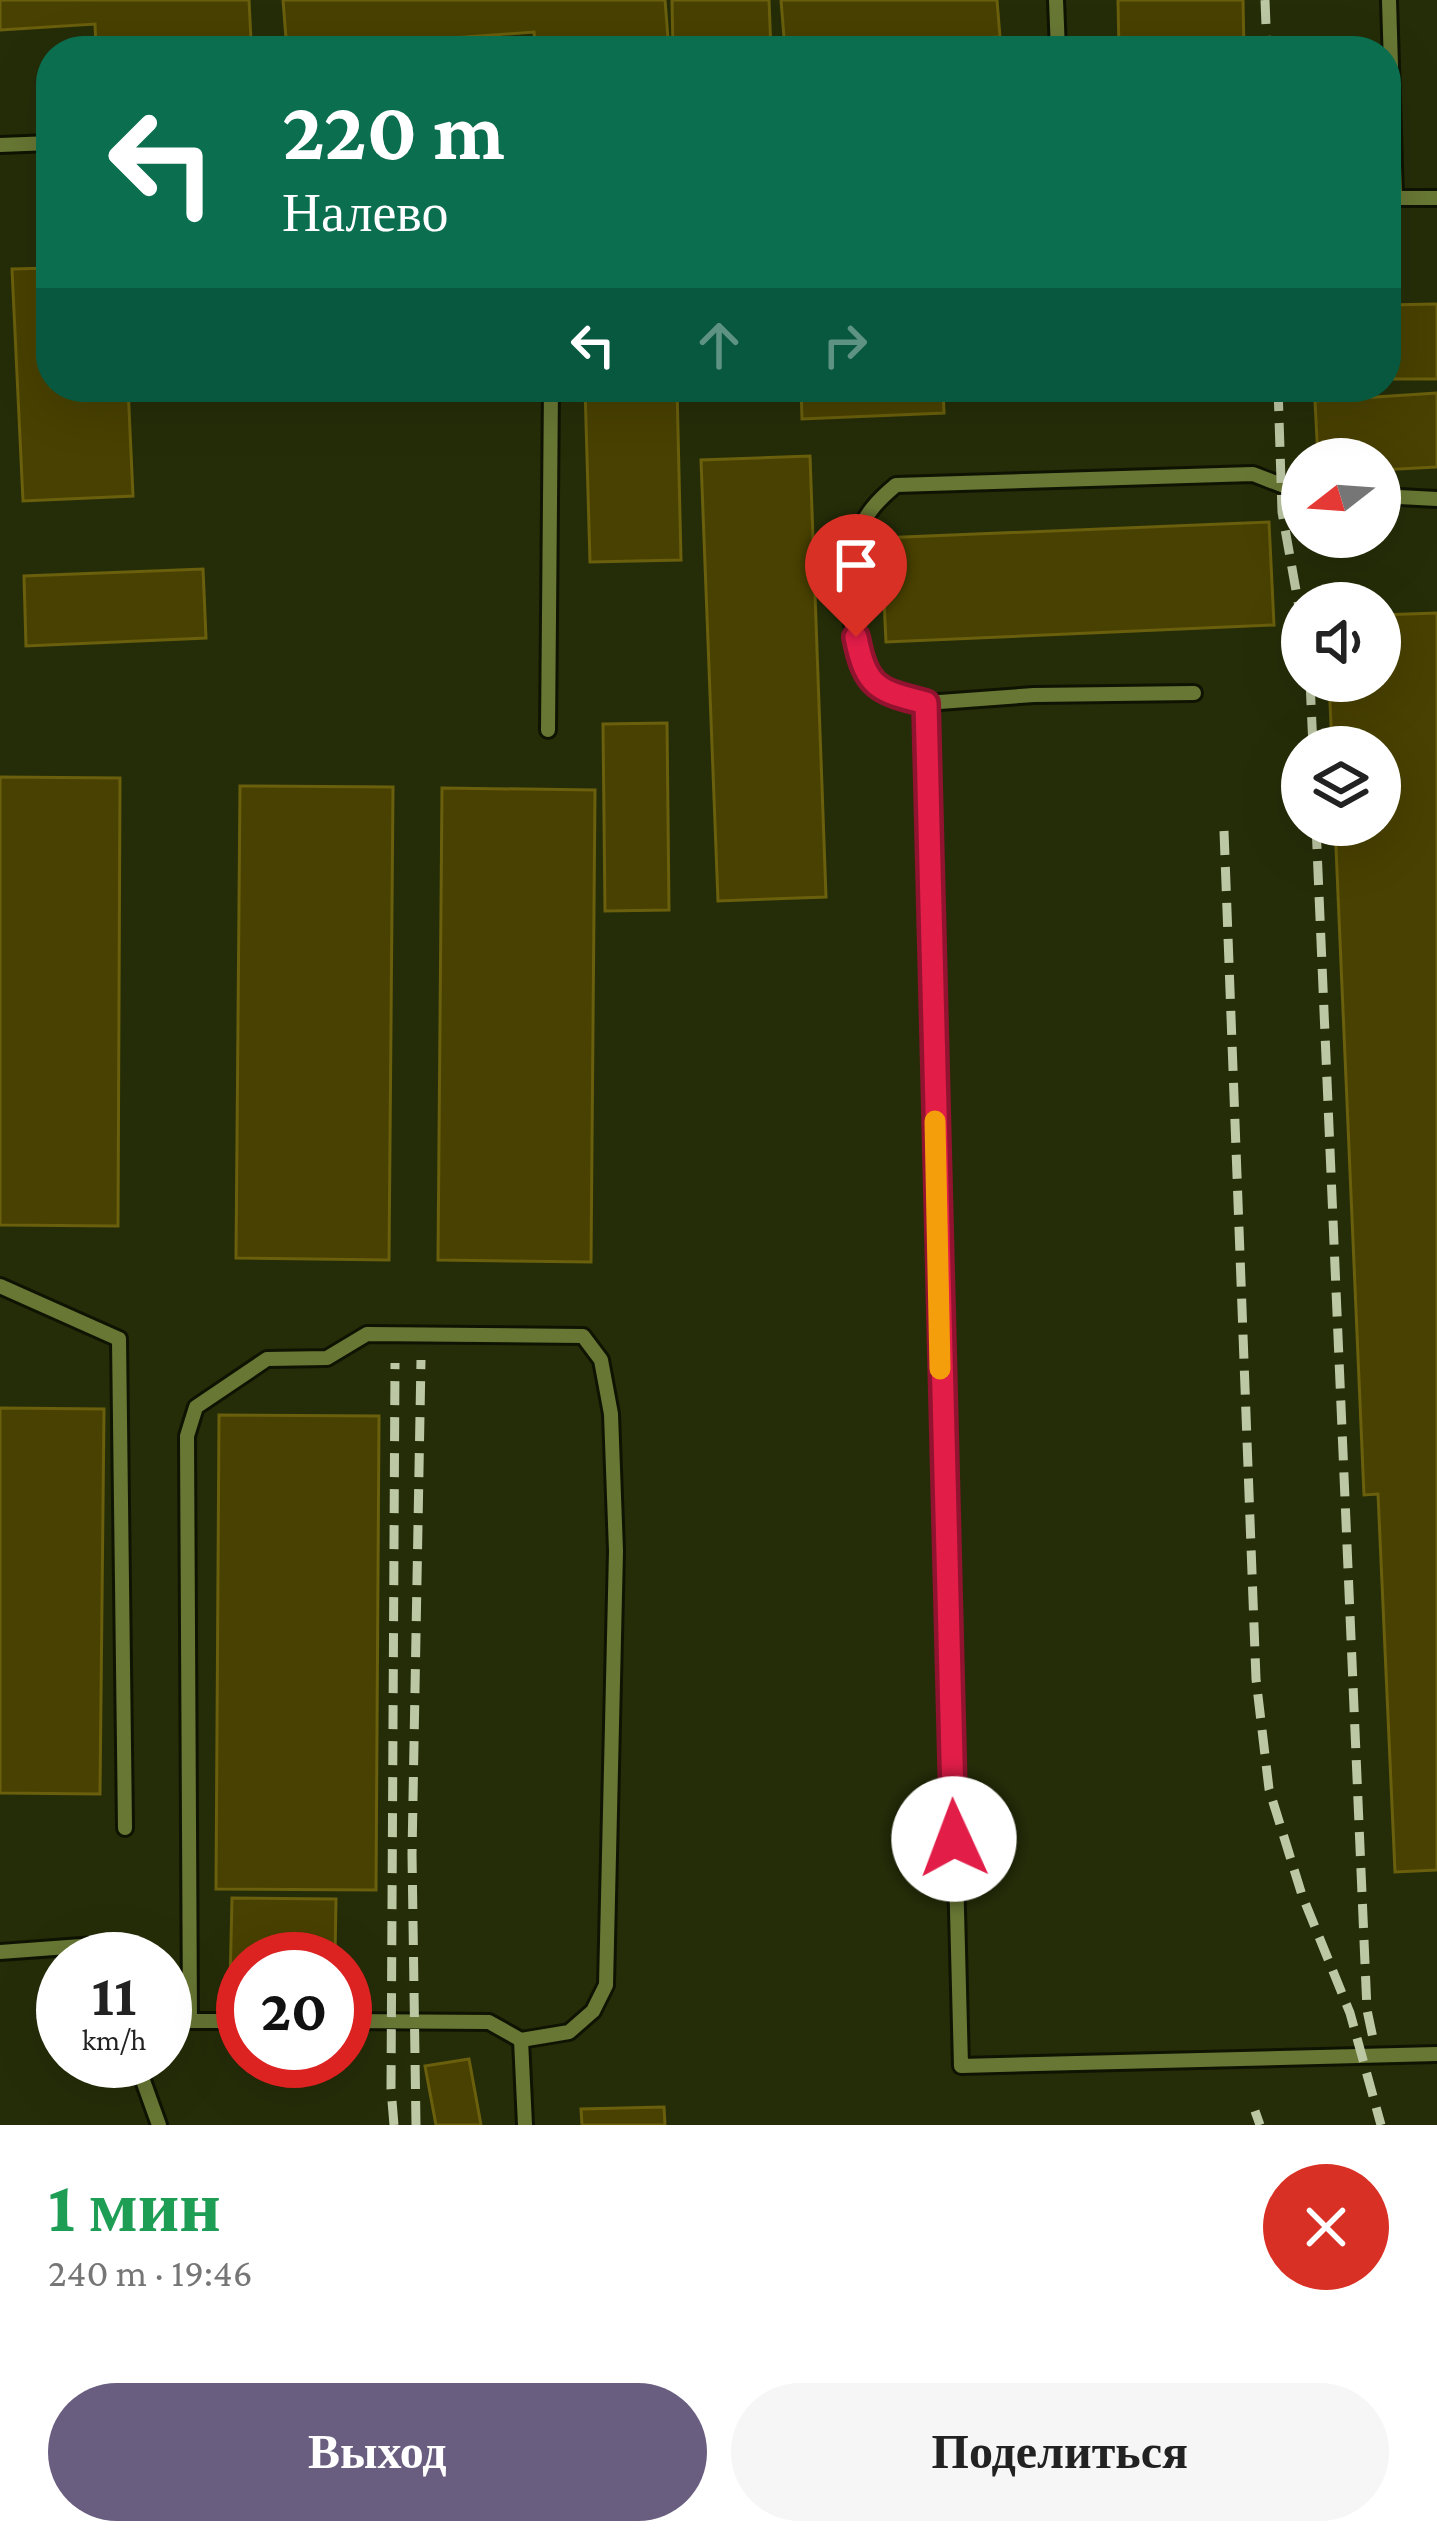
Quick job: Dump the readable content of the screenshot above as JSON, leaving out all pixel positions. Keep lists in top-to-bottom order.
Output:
{
  "north": "left",
  "page": {
    "turn": ["220 m", "Налево"],
    "speed": "11 km/h",
    "limit": "20",
    "heading": ["1 мин", "240 m · 19:46"],
    "buttons": ["Выход", "Поделиться"]
  }
}
